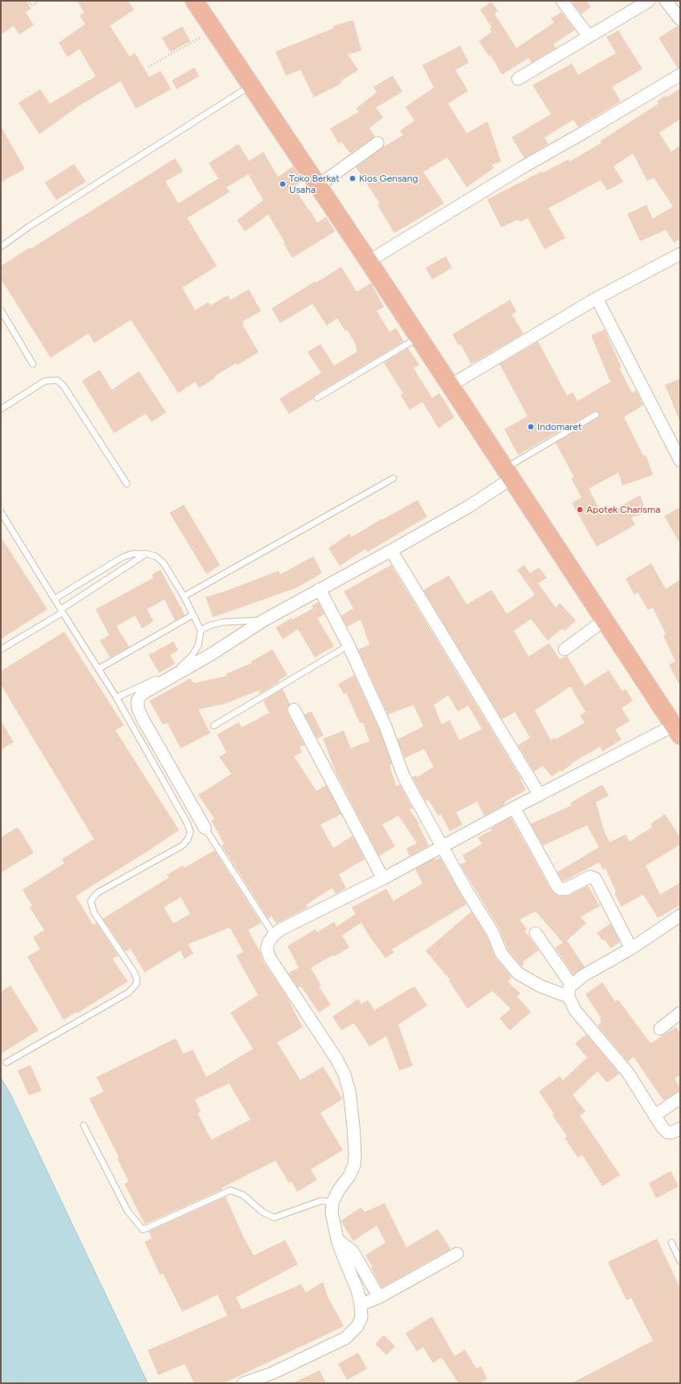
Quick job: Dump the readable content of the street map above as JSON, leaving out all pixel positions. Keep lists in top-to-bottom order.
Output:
{
  "places": [
    "Kios Gensang",
    "Toko Berkat Usaha",
    "Indomaret",
    "Apotek Charisma"
  ]
}
